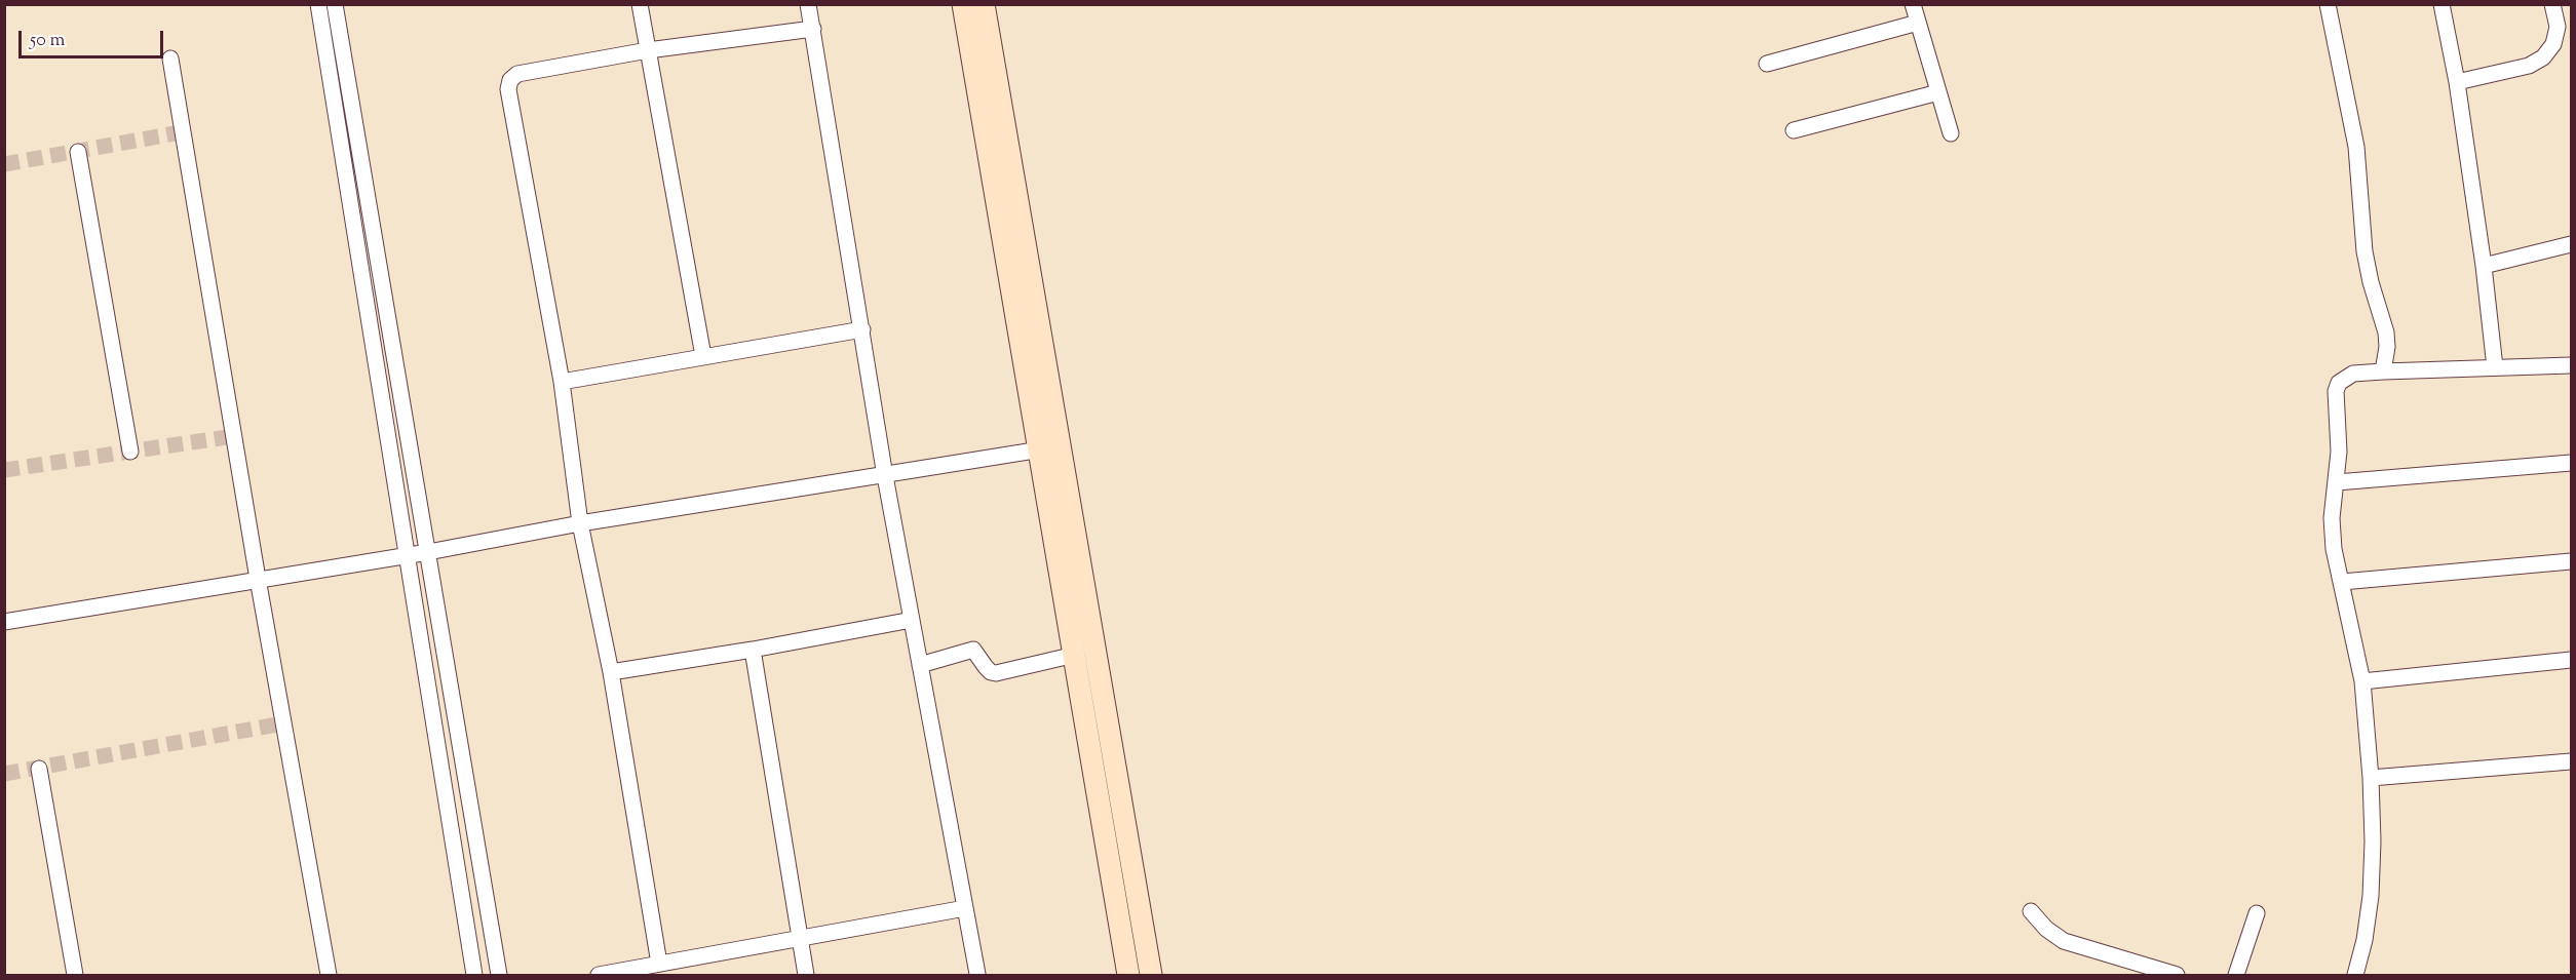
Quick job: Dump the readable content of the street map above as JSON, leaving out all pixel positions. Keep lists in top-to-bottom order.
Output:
{
  "scale_bar": "50 m"
}
